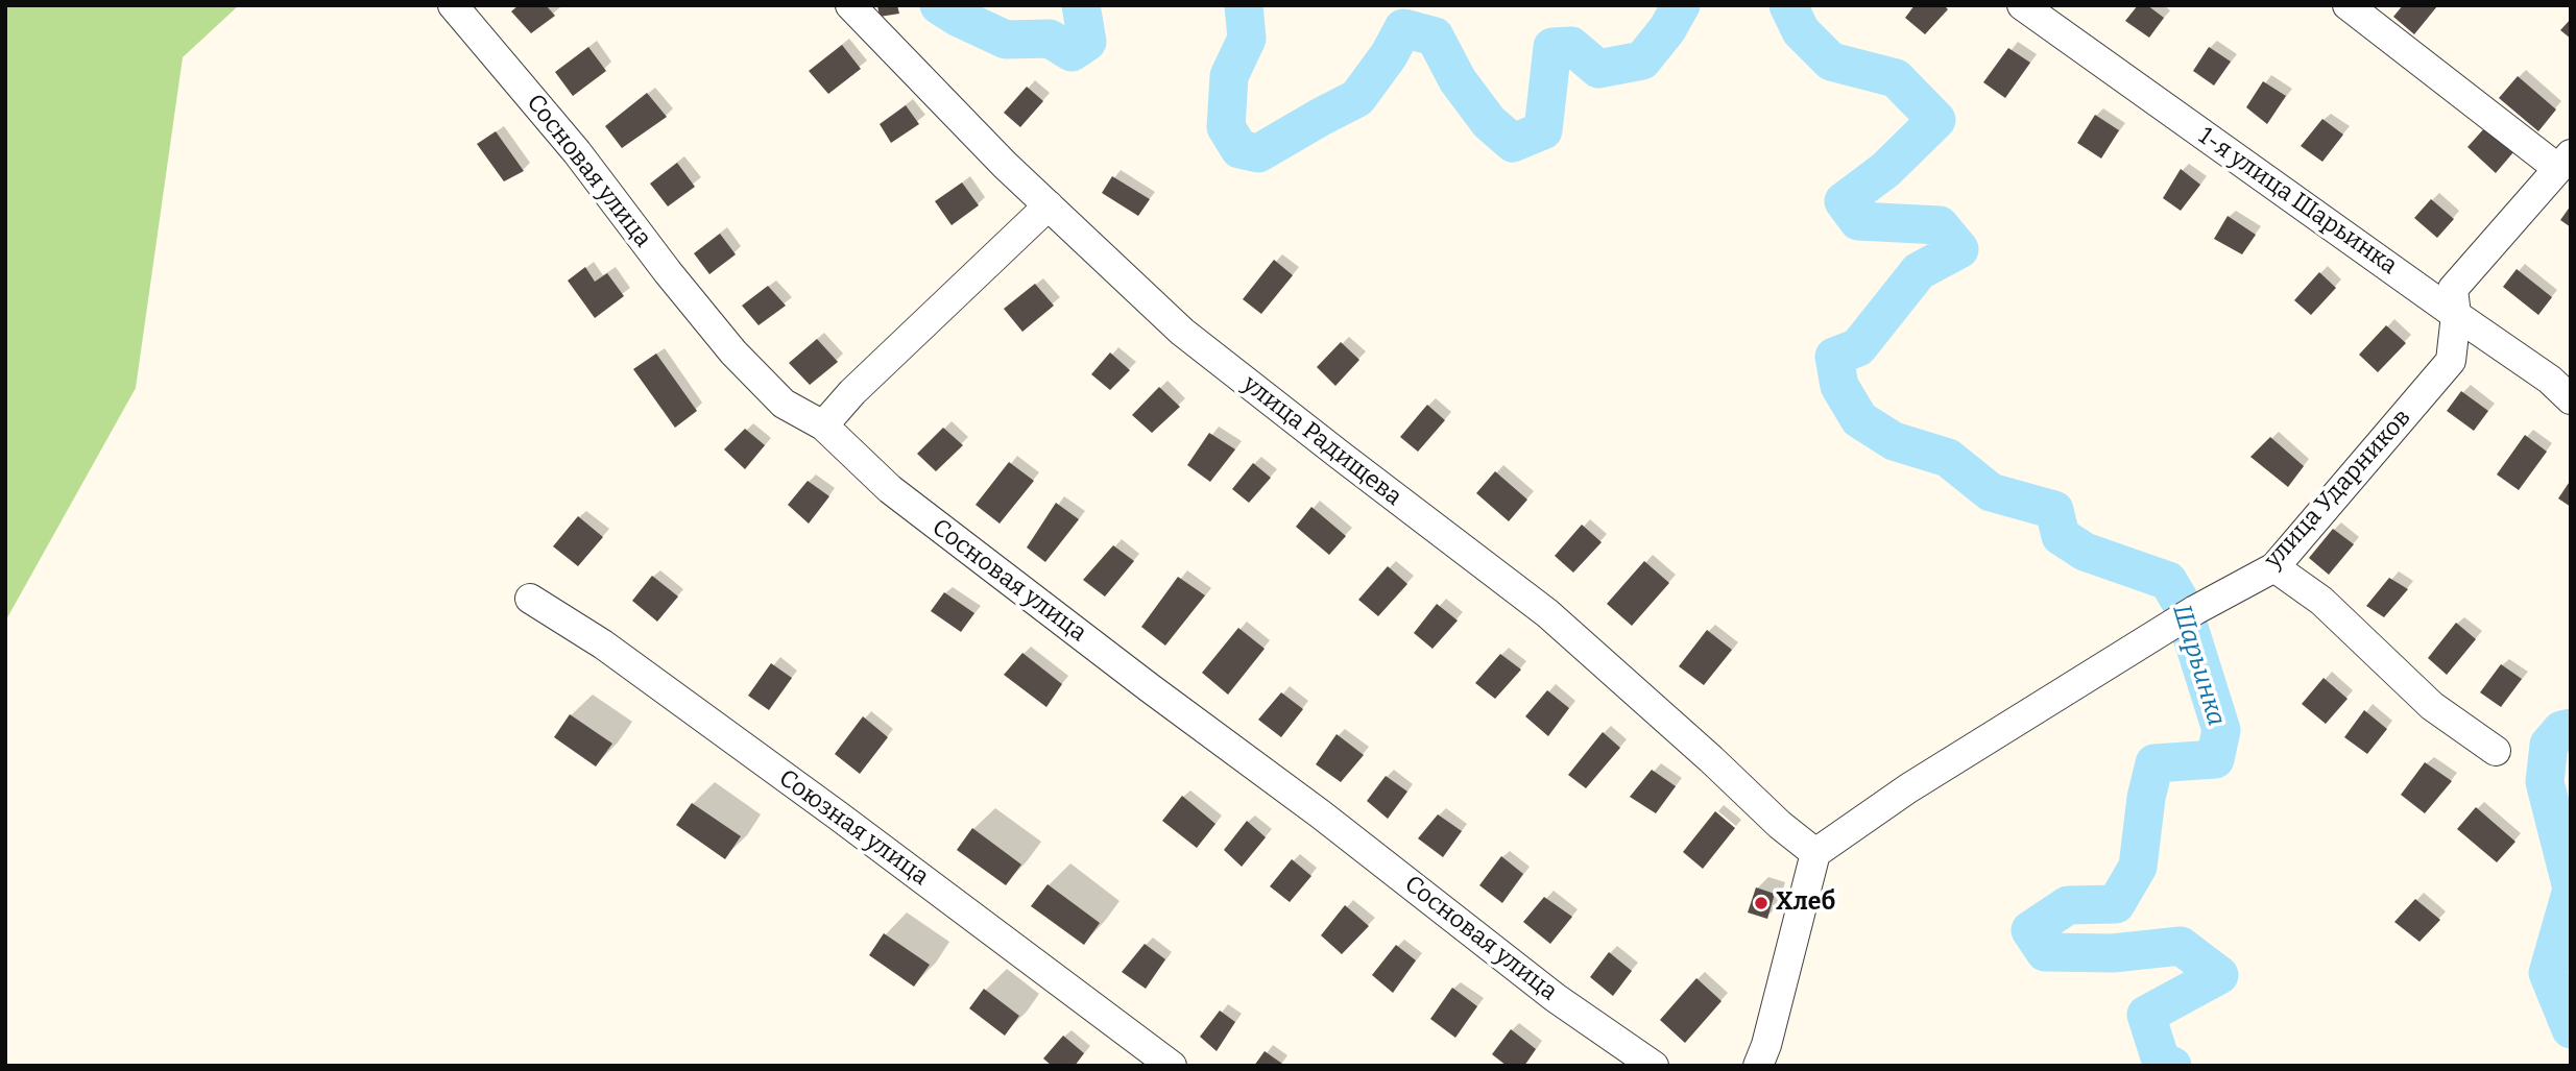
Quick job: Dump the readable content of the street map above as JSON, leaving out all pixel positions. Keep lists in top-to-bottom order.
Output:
{
  "streets": {
    "street": [
      "Сосновая улица",
      "1-я улица Шарьинка",
      "улица Радищева",
      "улица Ударников",
      "Союзная улица"
    ]
  },
  "crossings": [
    ["1-я улица Шарьинка", "улица Ударников"],
    ["улица Радищева", "улица Ударников"]
  ],
  "water": ["Шарьинка"],
  "places": ["Хлеб"]
}
